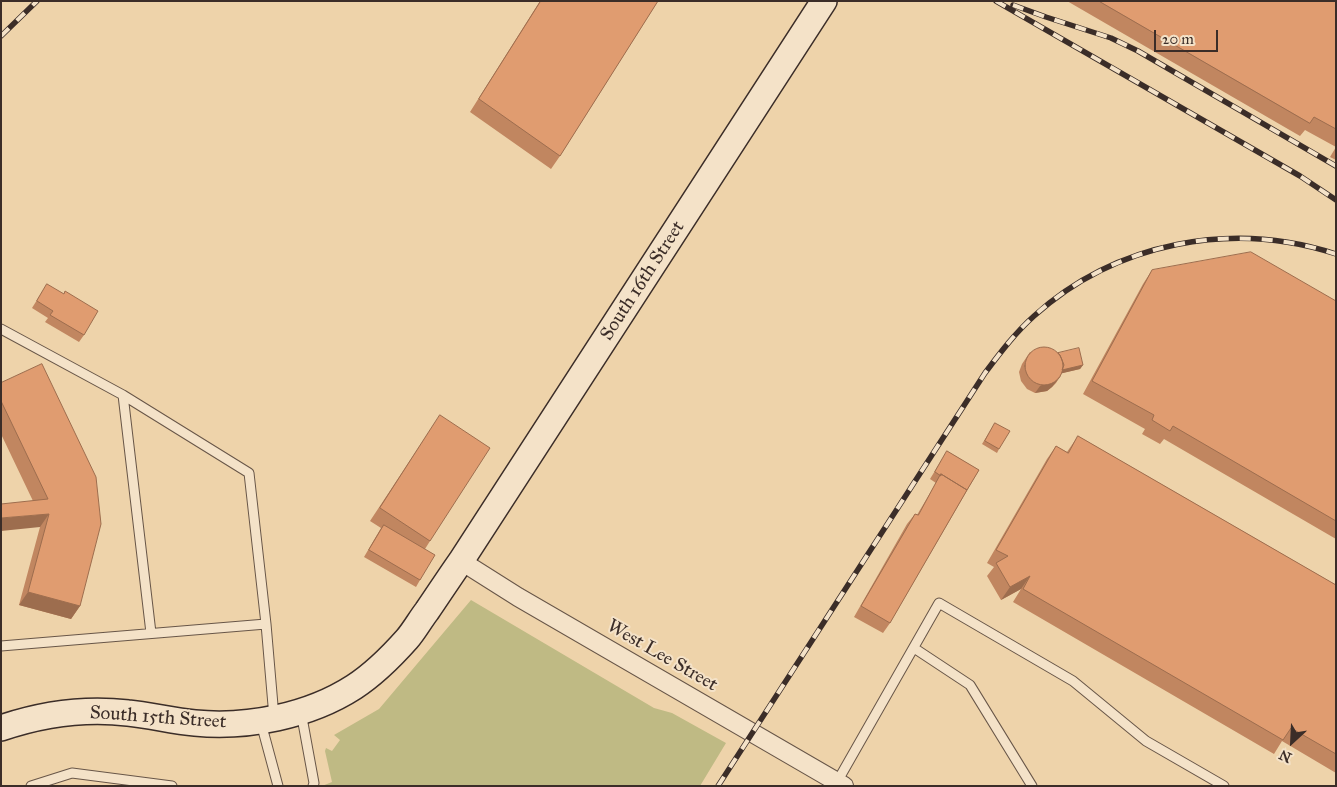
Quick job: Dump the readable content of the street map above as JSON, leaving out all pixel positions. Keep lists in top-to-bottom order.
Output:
{
  "streets": {
    "street": ["South 16th Street", "West Lee Street", "South 15th Street"]
  },
  "crossings": [
    ["South 16th Street", "West Lee Street"],
    ["South 16th Street", "South 15th Street"],
    ["West Lee Street", "South 15th Street"]
  ],
  "scale_bar": "20 m",
  "north": "bottom left"
}
